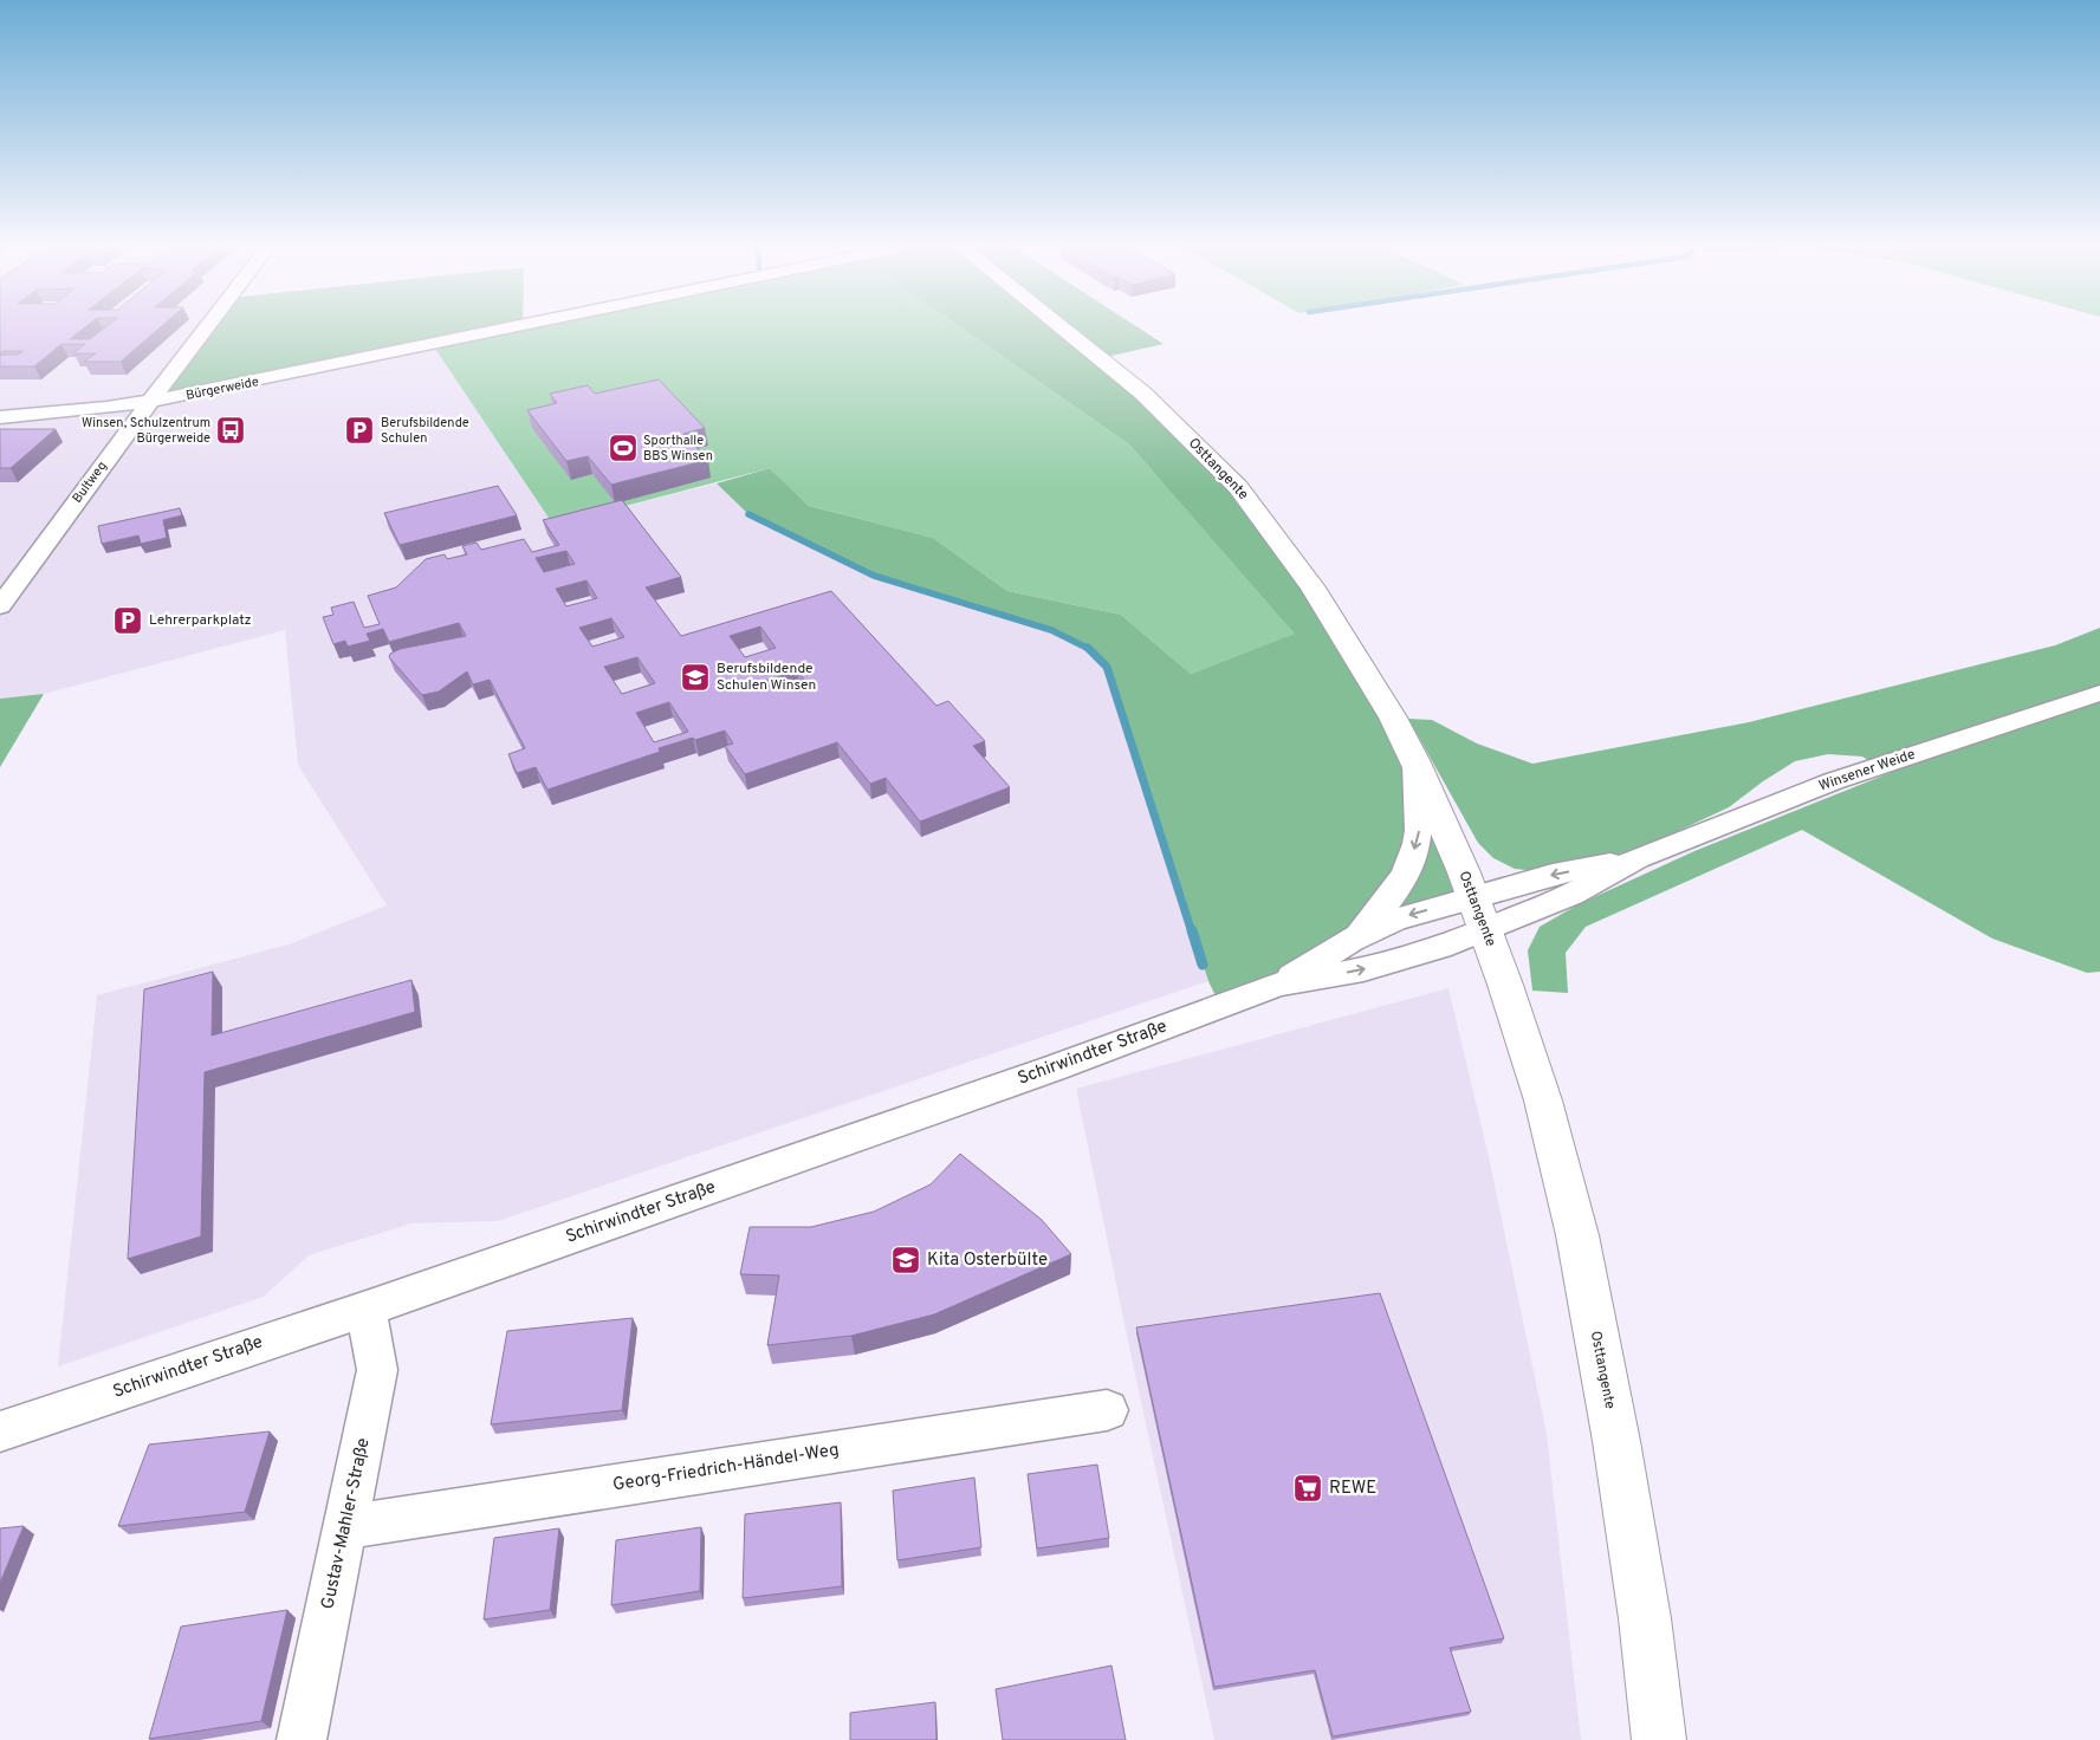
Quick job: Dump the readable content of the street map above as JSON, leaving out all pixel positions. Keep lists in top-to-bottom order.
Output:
{
  "streets": {
    "main road": ["Osttangente"],
    "street": [
      "Bürgerweide",
      "Bultweg",
      "Winsener Weide",
      "Schirwindter Straße",
      "Georg-Friedrich-Händel-Weg",
      "Gustav-Mahler-Straße"
    ]
  },
  "crossings": [
    ["Bürgerweide", "Bultweg"],
    ["Osttangente", "Winsener Weide"],
    ["Osttangente", "Schirwindter Straße"],
    ["Winsener Weide", "Schirwindter Straße"],
    ["Schirwindter Straße", "Gustav-Mahler-Straße"],
    ["Georg-Friedrich-Händel-Weg", "Gustav-Mahler-Straße"]
  ],
  "places": {
    "bus stop": ["Winsen, Schulzentrum Bürgerweide"],
    "parking": ["Berufsbildende Schulen", "Lehrerparkplatz"],
    "sports": ["Sporthalle BBS Winsen"],
    "school or university": ["Berufsbildende Schulen Winsen", "Kita Osterbülte"],
    "supermarket": ["REWE"]
  }
}
